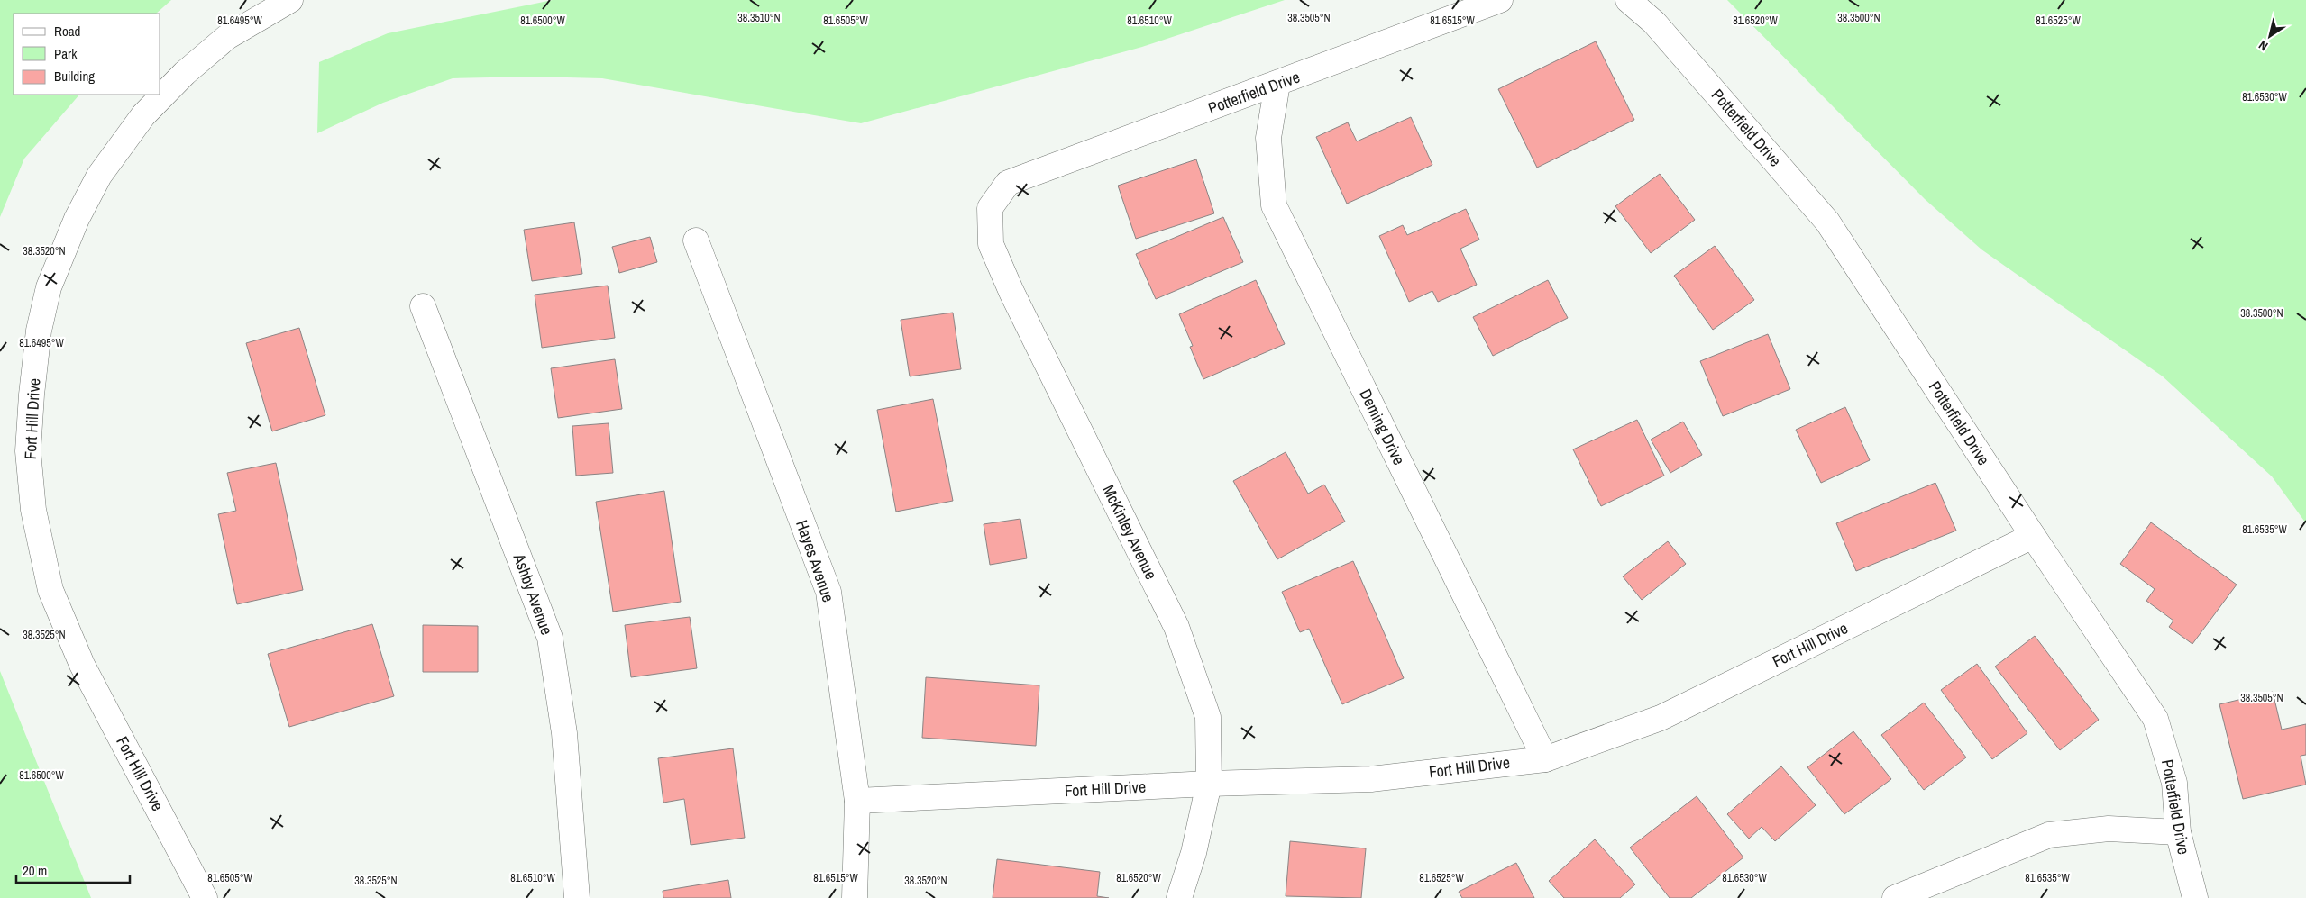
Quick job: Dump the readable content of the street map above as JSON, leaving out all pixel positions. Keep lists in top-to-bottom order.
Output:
{
  "streets": {
    "street": [
      "Potterfield Drive",
      "Fort Hill Drive",
      "Deming Drive",
      "McKinley Avenue",
      "Hayes Avenue",
      "Ashby Avenue"
    ]
  },
  "crossings": [
    ["Potterfield Drive", "Fort Hill Drive"],
    ["Potterfield Drive", "Deming Drive"],
    ["Potterfield Drive", "McKinley Avenue"],
    ["Fort Hill Drive", "Deming Drive"],
    ["Fort Hill Drive", "McKinley Avenue"],
    ["Fort Hill Drive", "Hayes Avenue"]
  ],
  "legend": ["Road", "Park", "Building"],
  "scale_bar": "20 m",
  "north": "bottom left",
  "coordinates": [
    "38.3510°N",
    "38.3505°N",
    "38.3500°N",
    "81.6495°W",
    "81.6500°W",
    "81.6505°W",
    "81.6510°W",
    "81.6515°W",
    "81.6520°W",
    "81.6525°W",
    "81.6530°W",
    "38.3520°N",
    "81.6535°W",
    "38.3525°N"
  ]
}
